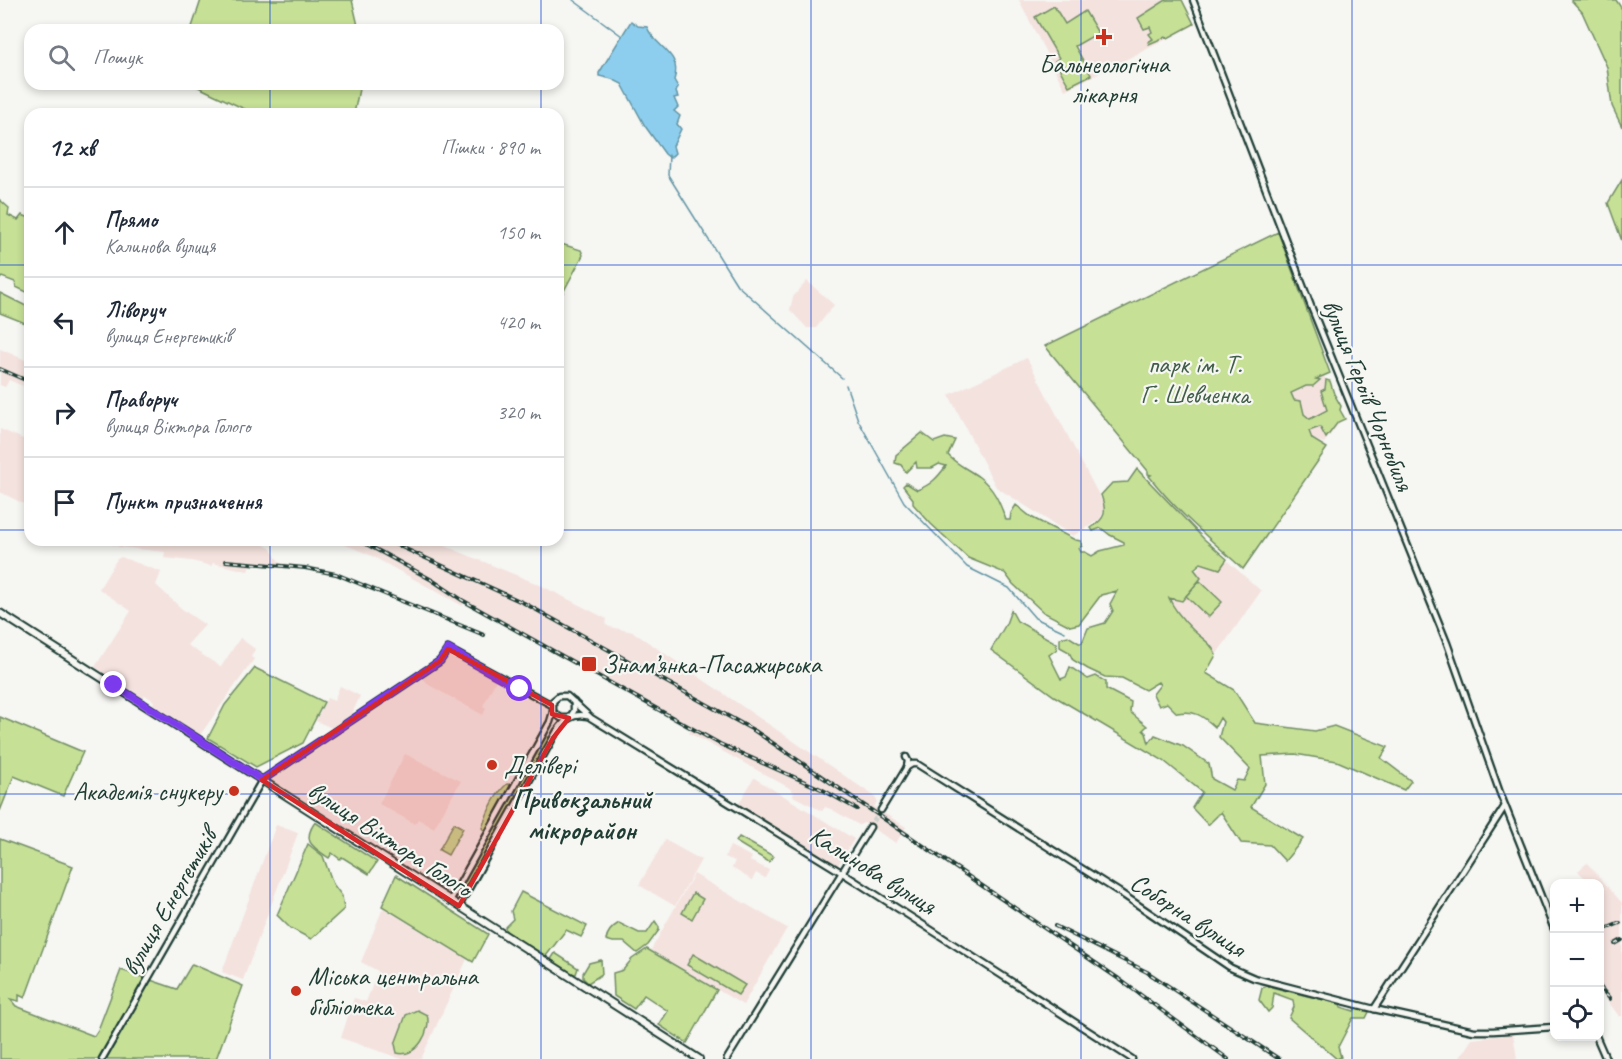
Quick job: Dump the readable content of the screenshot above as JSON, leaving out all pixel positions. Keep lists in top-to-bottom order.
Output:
{
  "streets": {
    "main road": ["вулиця Віктора Голого"],
    "street": [
      "вулиця Героїв Чорнобиля",
      "Калинова вулиця",
      "вулиця Енергетиків",
      "Соборна вулиця"
    ]
  },
  "crossings": [
    ["вулиця Віктора Голого", "вулиця Енергетиків"],
    ["Калинова вулиця", "вулиця Енергетиків"]
  ],
  "districts": ["Привокзальний мікрорайон"],
  "parks": ["парк ім. Т. Г. Шевченка"],
  "places": {
    "health": ["Бальнеологічна лікарня"],
    "transit": ["Знам’янка-Пасажирська"],
    "other": ["Делівері", "Академія снукеру", "Міська центральна бібліотека"]
  },
  "page": {
    "search": "Пошук",
    "heading": ["12 хв", "Пішки · 890 m"],
    "list": [
      ["Прямо", "Калинова вулиця", "150 m"],
      ["Ліворуч", "вулиця Енергетиків", "420 m"],
      ["Праворуч", "вулиця Віктора Голого", "320 m"],
      "Пункт призначення"
    ],
    "map_buttons": ["+", "−"]
  }
}
